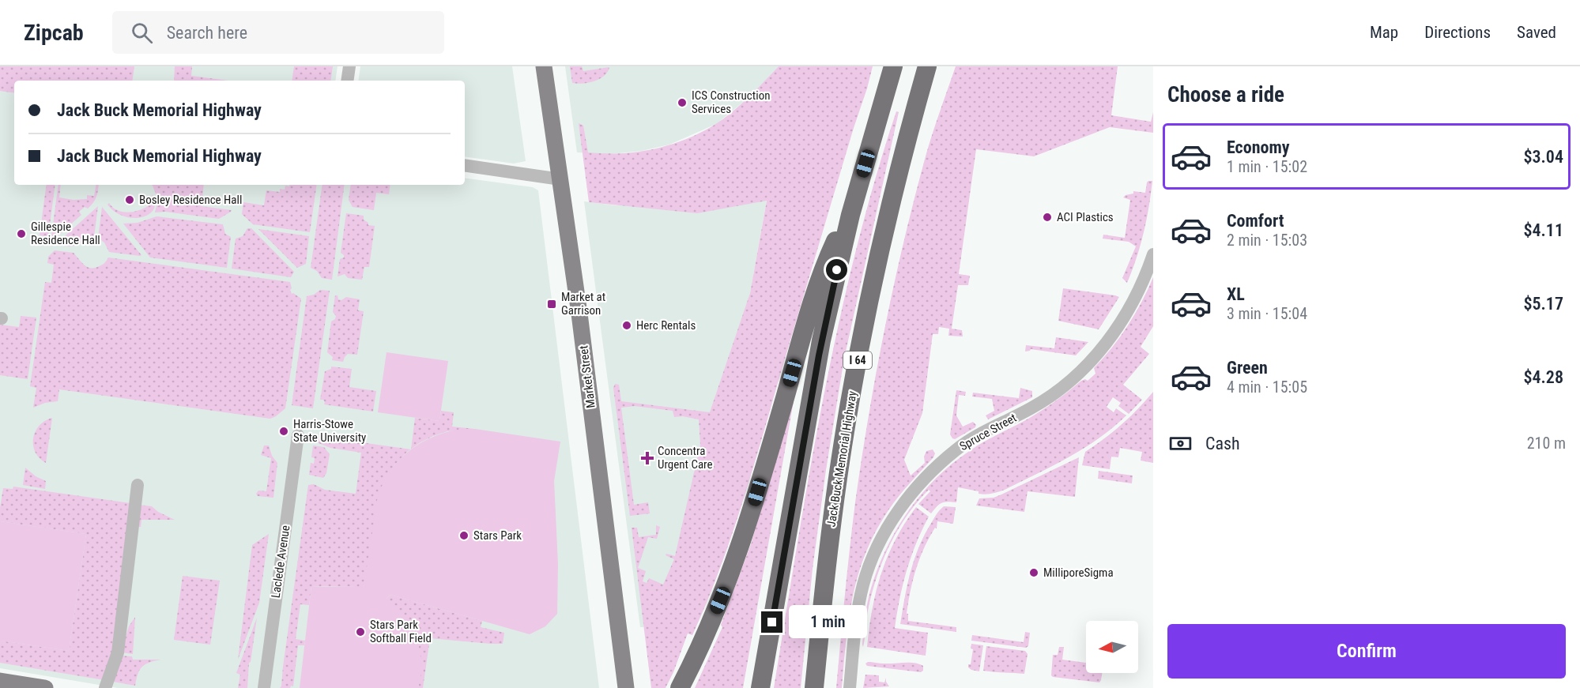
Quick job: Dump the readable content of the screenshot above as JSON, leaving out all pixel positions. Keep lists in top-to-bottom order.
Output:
{
  "streets": {
    "highway": ["I 64", "Jack Buck Memorial Highway"],
    "main road": ["Market Street"],
    "street": ["Spruce Street", "Laclede Avenue"]
  },
  "places": {
    "other": [
      "ICS Construction Services",
      "Bosley Residence Hall",
      "ACI Plastics",
      "Gillespie Residence Hall",
      "Herc Rentals",
      "Harris-Stowe State University",
      "Stars Park",
      "MilliporeSigma",
      "Stars Park Softball Field"
    ],
    "transit": ["Market at Garrison"],
    "health": ["Concentra Urgent Care"]
  },
  "north": "left",
  "page": {
    "header": "Zipcab",
    "search": "Search here",
    "nav": ["Map", "Directions", "Saved"],
    "heading": "Choose a ride",
    "banner": ["Jack Buck Memorial Highway", "Jack Buck Memorial Highway"],
    "list": [
      {
        "name": "Economy",
        "note": "1 min · 15:02",
        "value": "$3.04"
      },
      {
        "name": "Comfort",
        "note": "2 min · 15:03",
        "value": "$4.11"
      },
      {
        "name": "XL",
        "note": "3 min · 15:04",
        "value": "$5.17"
      },
      {
        "name": "Green",
        "note": "4 min · 15:05",
        "value": "$4.28"
      }
    ],
    "pay": ["Cash", "210 m"],
    "bubble": "1 min",
    "buttons": "Confirm"
  }
}
